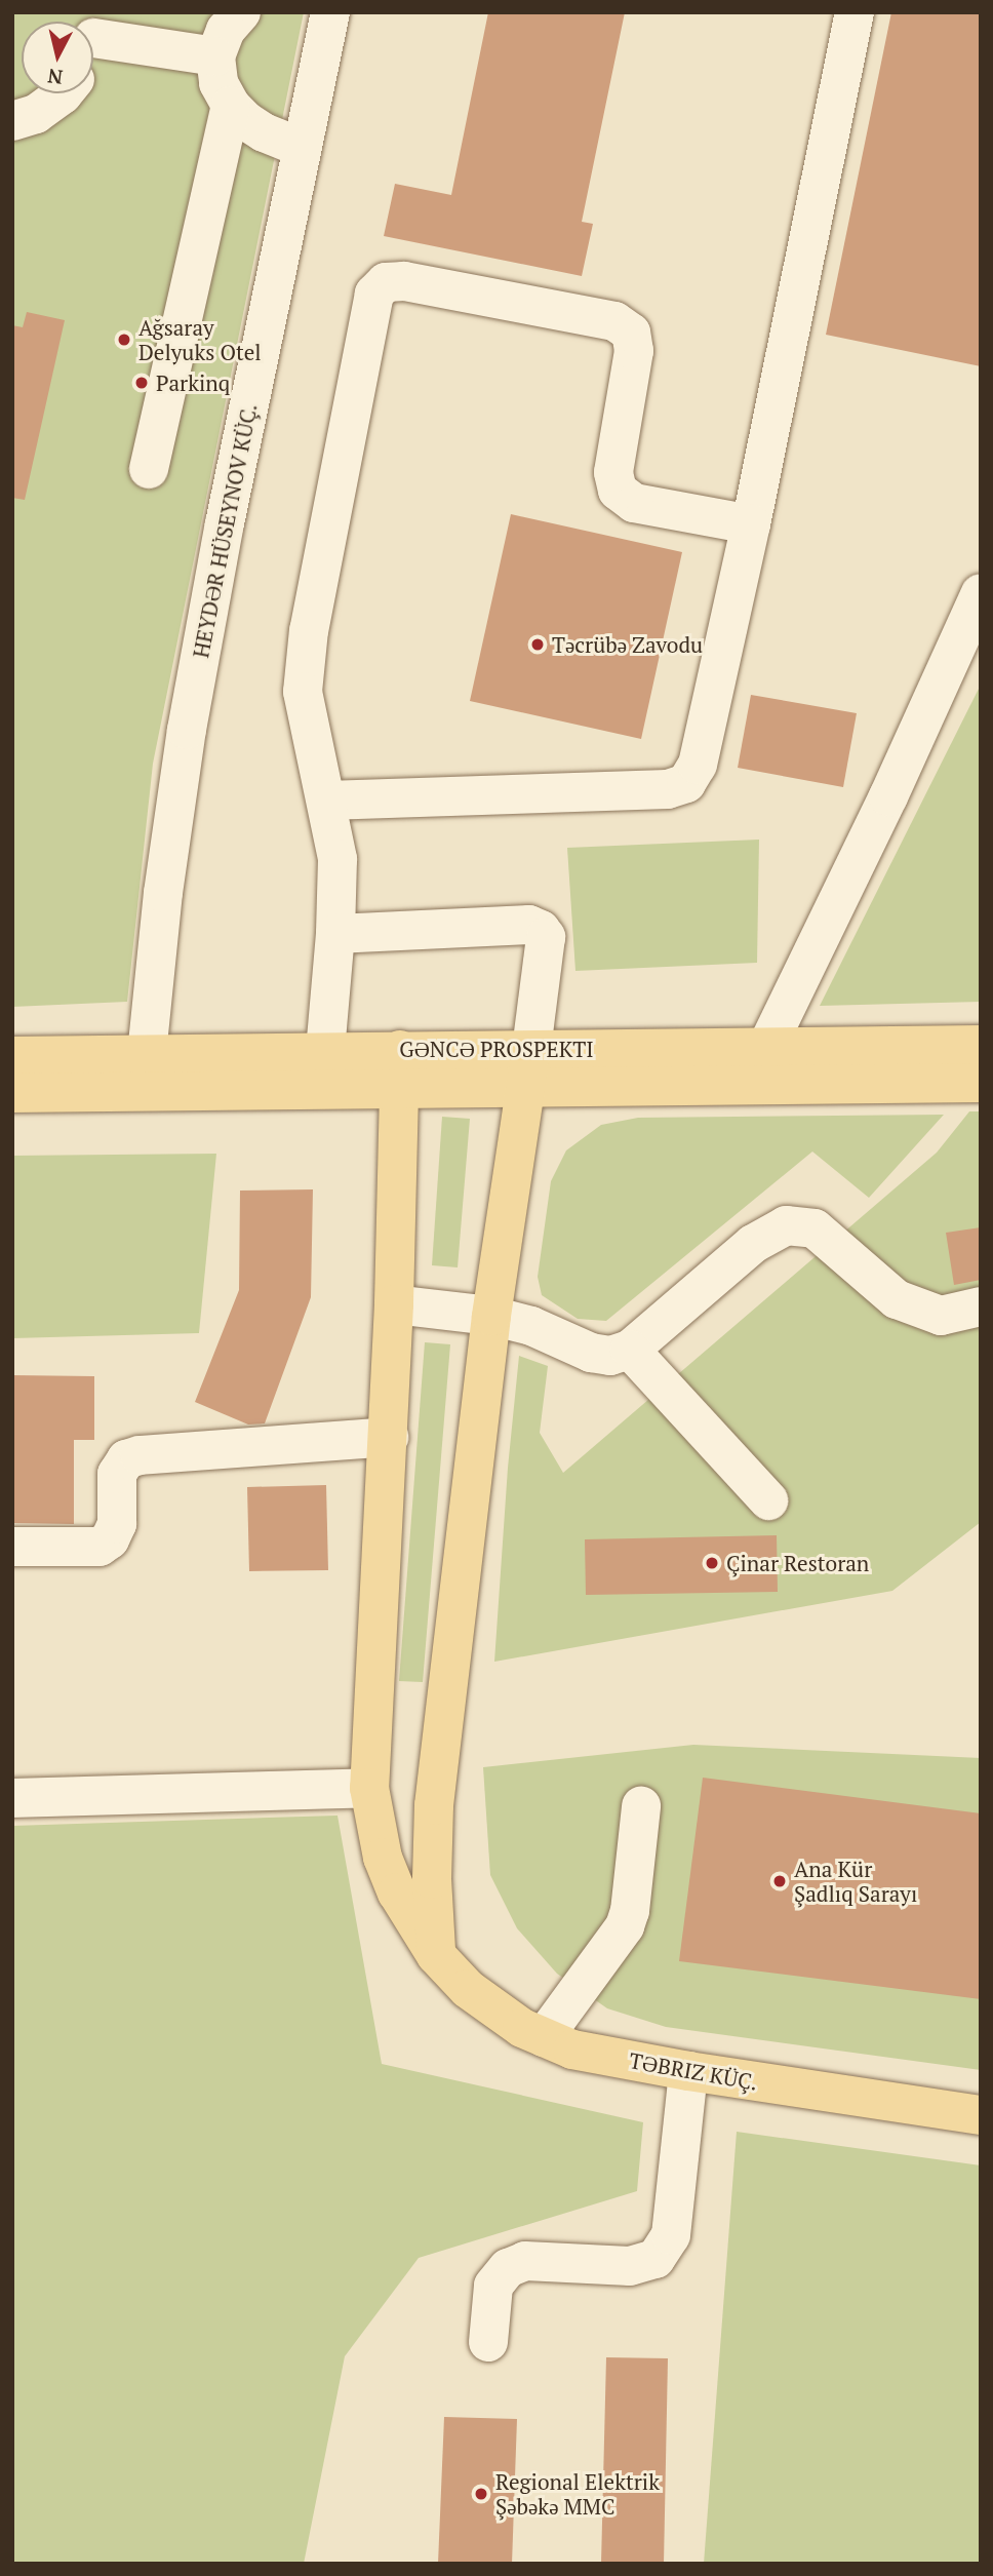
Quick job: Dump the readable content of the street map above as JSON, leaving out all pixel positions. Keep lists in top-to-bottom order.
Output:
{
  "streets": {
    "main road": ["GƏNCƏ PROSPEKTI", "TƏBRIZ KÜÇ."],
    "street": ["HEYDƏR HÜSEYNOV KÜÇ."]
  },
  "crossings": [
    ["HEYDƏR HÜSEYNOV KÜÇ.", "GƏNCƏ PROSPEKTI"],
    ["GƏNCƏ PROSPEKTI", "TƏBRIZ KÜÇ."]
  ],
  "places": [
    "Ağsaray Delyuks Otel",
    "Parkinq",
    "Təcrübə Zavodu",
    "Çinar Restoran",
    "Ana Kür Şadlıq Sarayı",
    "Regional Elektrik Şəbəkə MMC"
  ],
  "north": "bottom"
}
